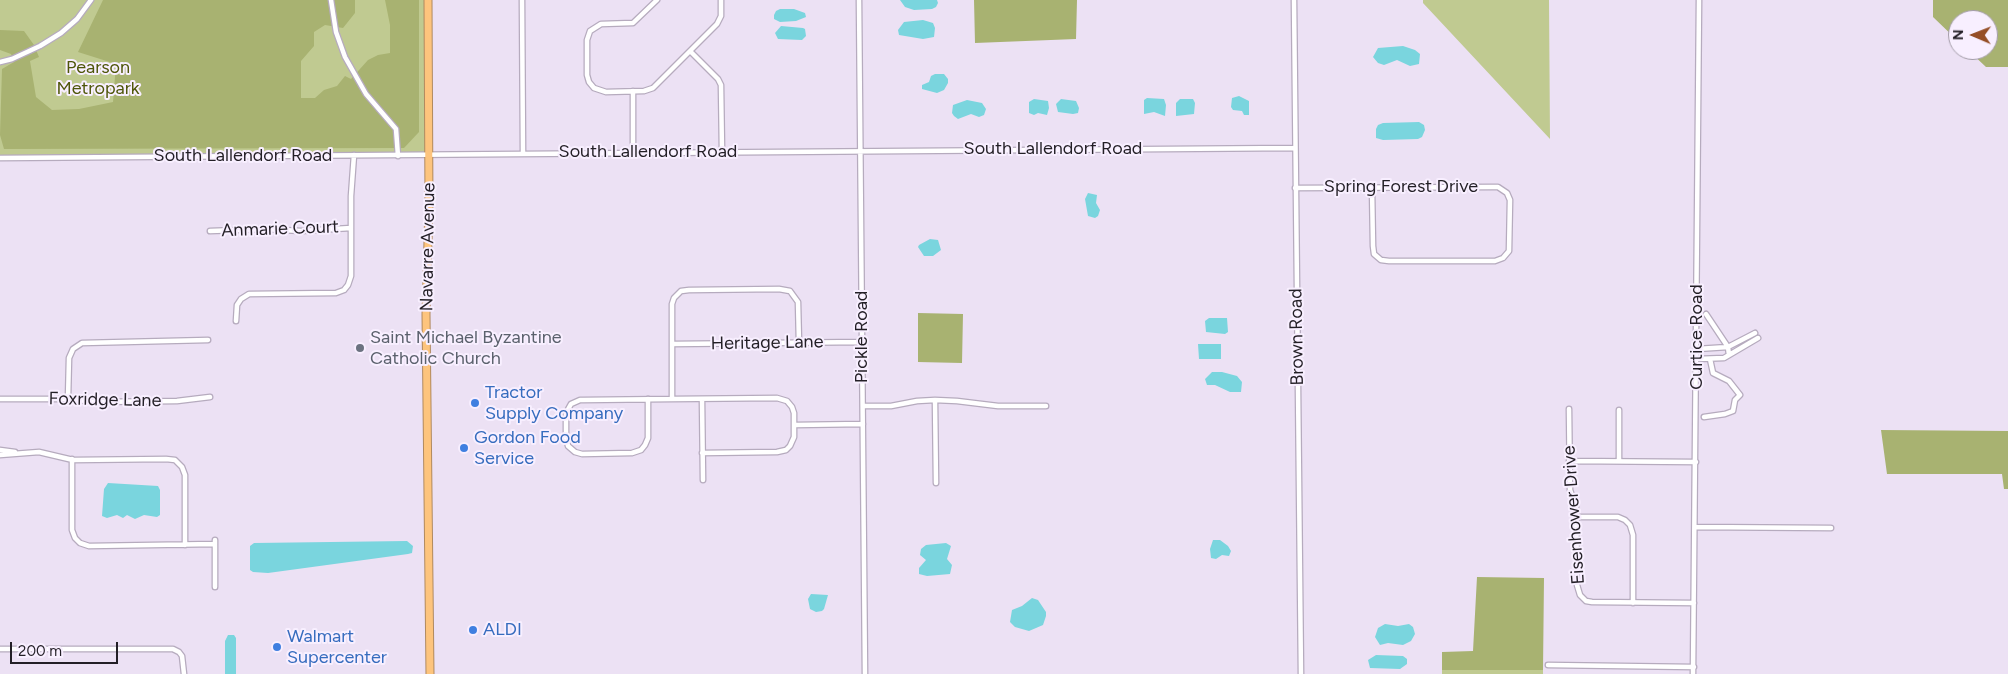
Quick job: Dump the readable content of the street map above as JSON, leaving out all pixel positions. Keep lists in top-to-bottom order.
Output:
{
  "streets": {
    "highway": ["Navarre Avenue"],
    "street": [
      "South Lallendorf Road",
      "Spring Forest Drive",
      "Anmarie Court",
      "Pickle Road",
      "Brown Road",
      "Curtice Road",
      "Heritage Lane",
      "Foxridge Lane",
      "Eisenhower Drive"
    ]
  },
  "crossings": [
    ["South Lallendorf Road", "Navarre Avenue"],
    ["South Lallendorf Road", "Pickle Road"],
    ["South Lallendorf Road", "Brown Road"],
    ["Spring Forest Drive", "Brown Road"],
    ["Pickle Road", "Heritage Lane"],
    ["Curtice Road", "Eisenhower Drive"]
  ],
  "parks": ["Pearson Metropark"],
  "places": [
    "Saint Michael Byzantine Catholic Church",
    "Tractor Supply Company",
    "Gordon Food Service",
    "ALDI",
    "Walmart Supercenter"
  ],
  "scale_bar": "200 m",
  "north": "left"
}
